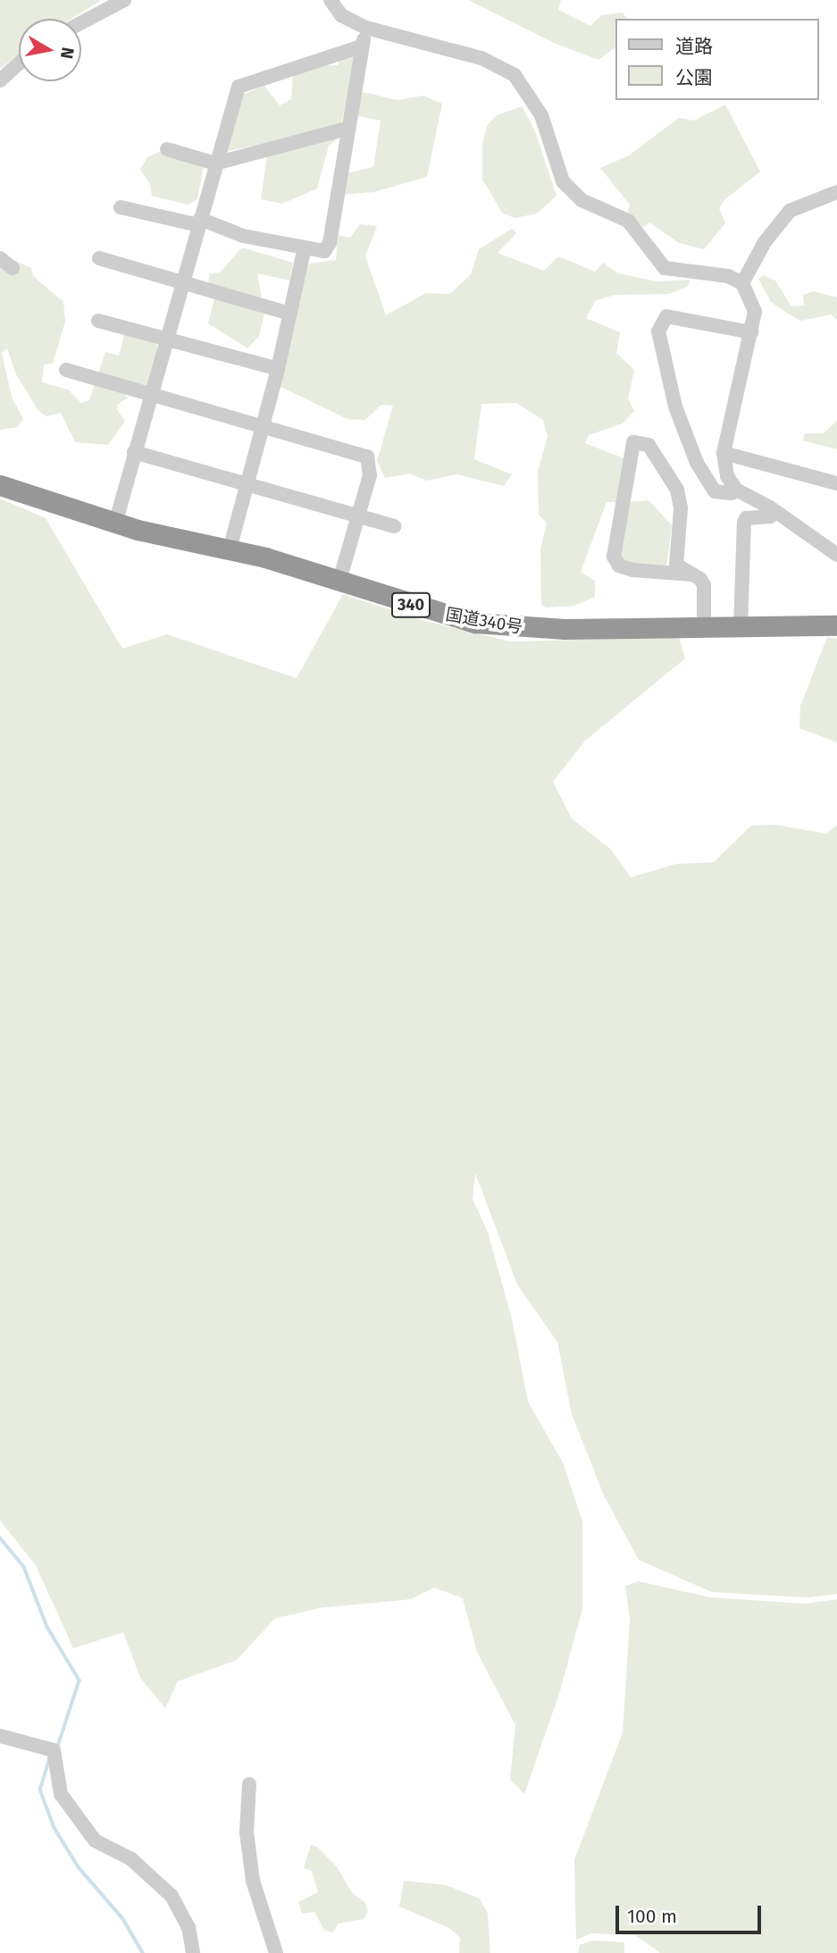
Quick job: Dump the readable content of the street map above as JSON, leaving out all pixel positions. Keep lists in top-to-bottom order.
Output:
{
  "streets": {
    "highway": ["340", "国道340号"]
  },
  "legend": ["道路", "公園"],
  "scale_bar": "100 m",
  "north": "right"
}
